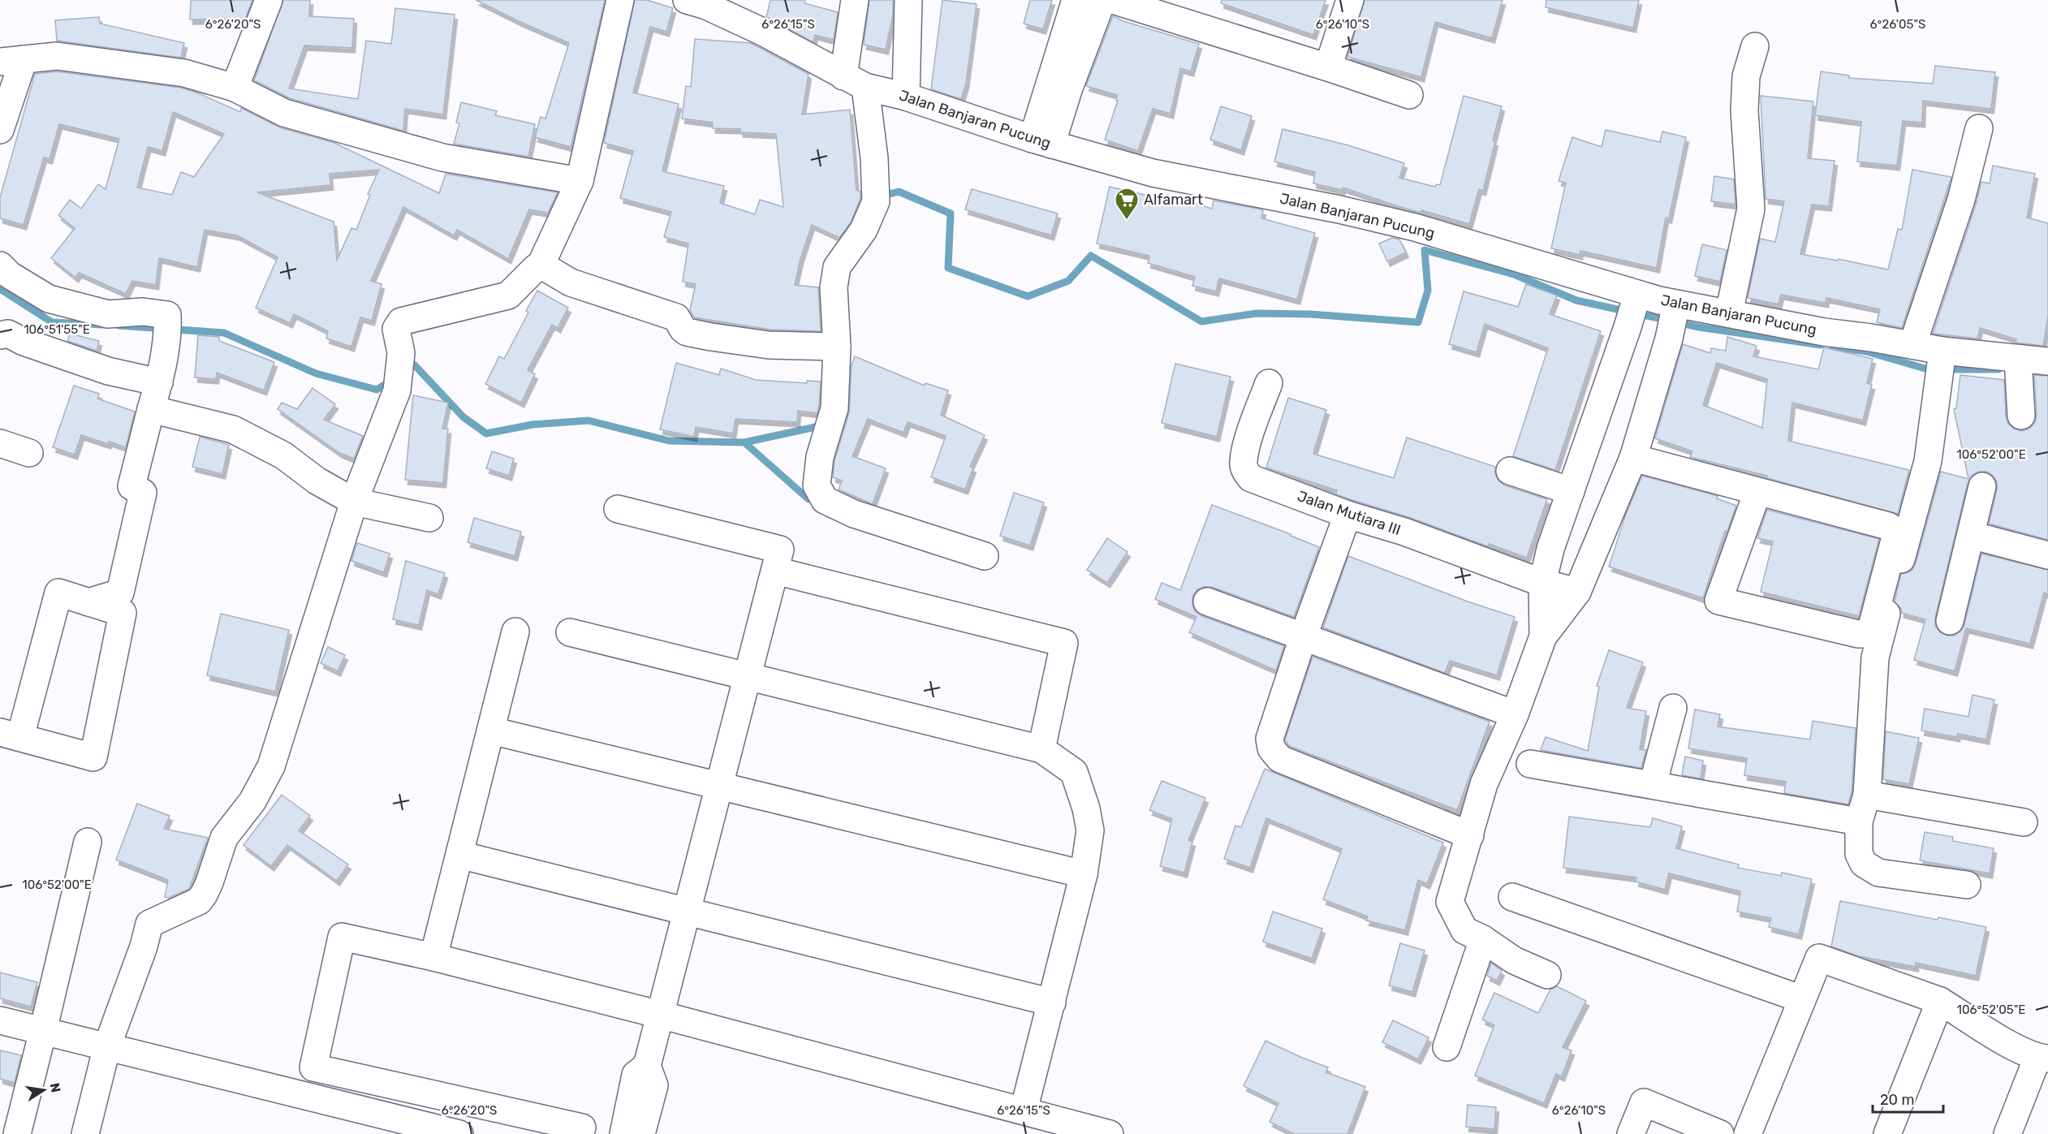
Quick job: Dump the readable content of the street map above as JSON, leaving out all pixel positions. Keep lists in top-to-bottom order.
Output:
{
  "streets": {
    "street": ["Jalan Banjaran Pucung", "Jalan Mutiara III"]
  },
  "places": {
    "supermarket": ["Alfamart"]
  },
  "scale_bar": "20 m",
  "north": "right",
  "coordinates": [
    "6°26'20\"S",
    "6°26'15\"S",
    "6°26'10\"S",
    "6°26'05\"S",
    "106°51'55\"E",
    "106°52'00\"E",
    "106°52'05\"E"
  ]
}
